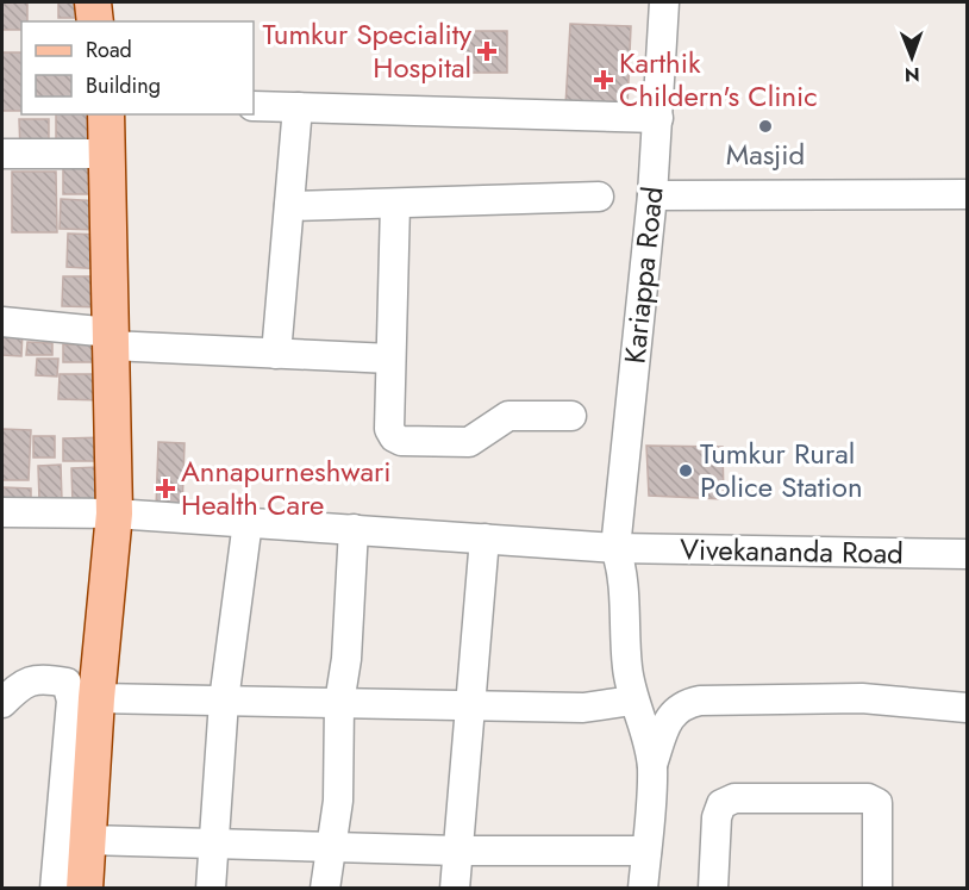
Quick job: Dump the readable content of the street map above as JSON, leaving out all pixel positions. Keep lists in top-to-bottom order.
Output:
{
  "streets": {
    "street": ["Kariappa Road", "Vivekananda Road"]
  },
  "crossings": [
    ["Kariappa Road", "Vivekananda Road"]
  ],
  "places": {
    "health": ["Tumkur Speciality Hospital", "Karthik Childern's Clinic", "Annapurneshwari Health Care"],
    "other": ["Masjid", "Tumkur Rural Police Station"]
  },
  "legend": ["Road", "Building"],
  "north": "bottom"
}
